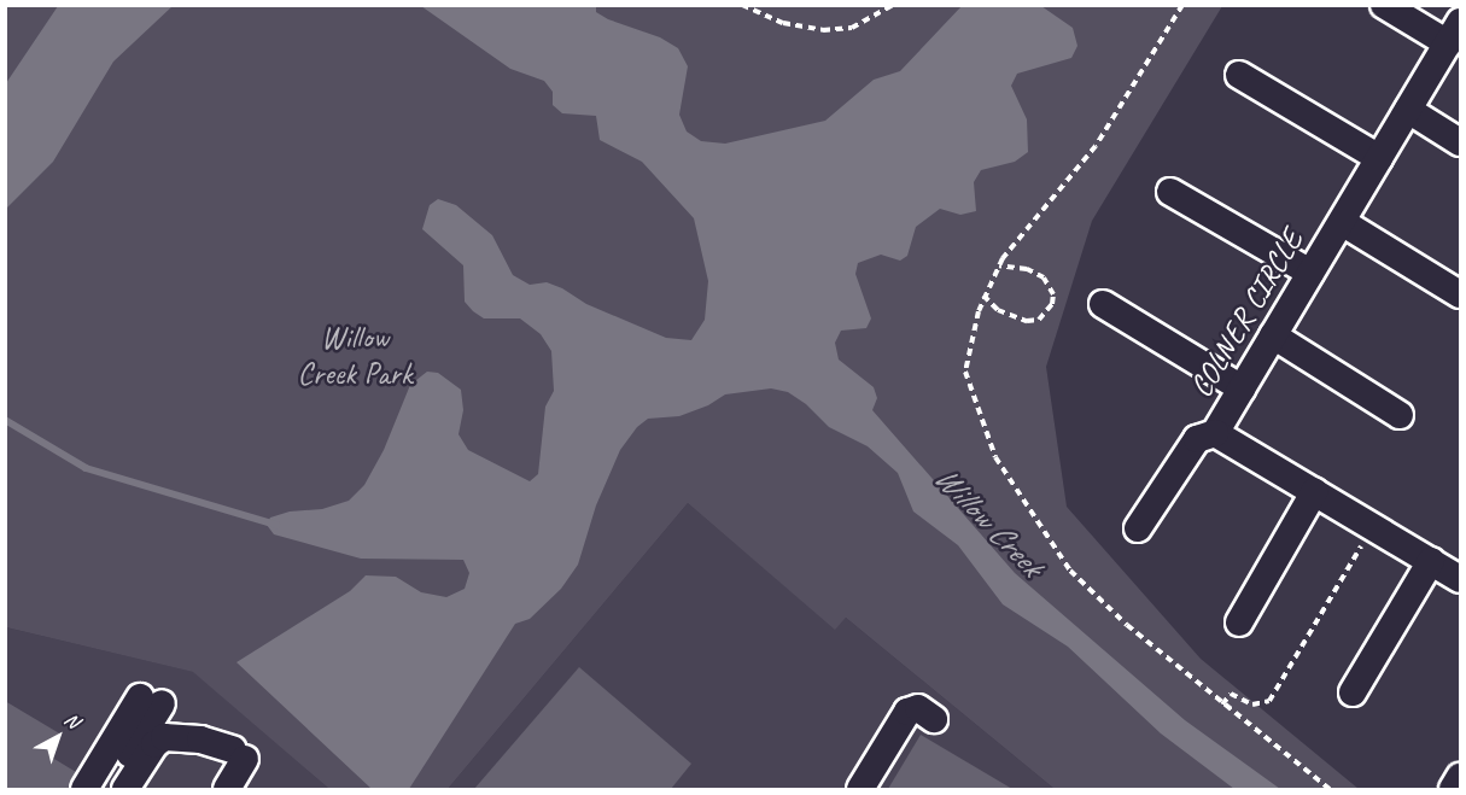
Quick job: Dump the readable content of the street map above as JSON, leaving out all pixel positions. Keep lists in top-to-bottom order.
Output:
{
  "streets": {
    "street": ["COLNER CIRCLE"]
  },
  "water": ["Willow Creek"],
  "parks": ["Willow Creek Park"],
  "north": "top right"
}
